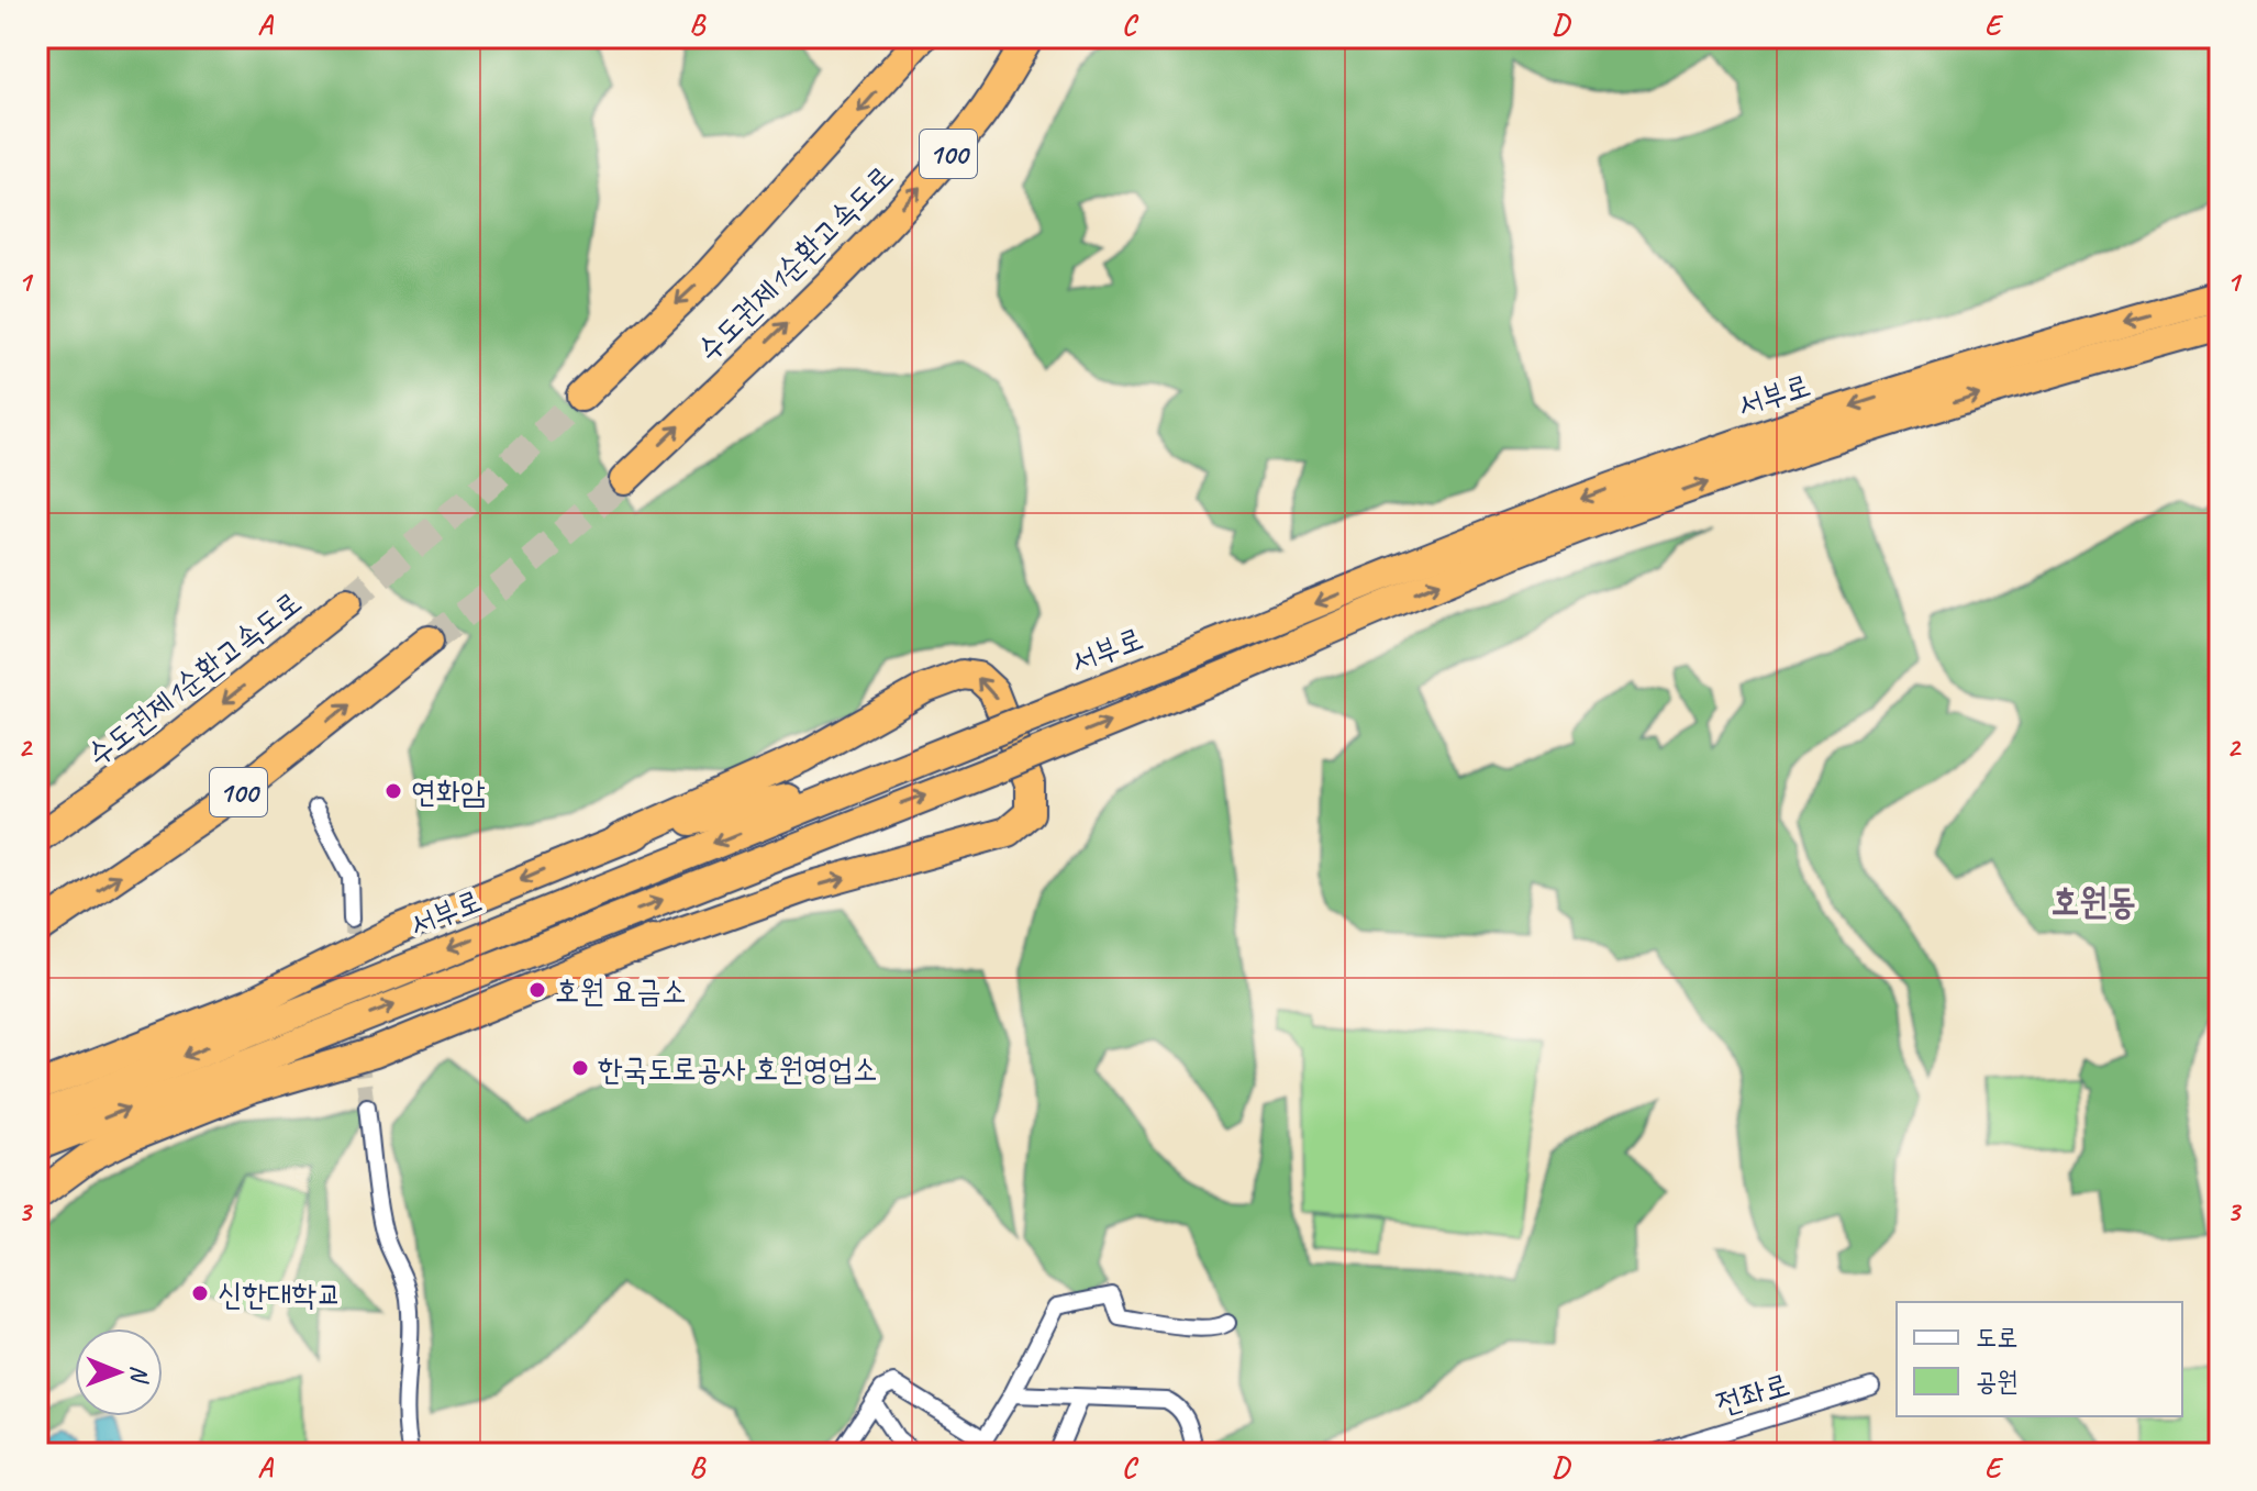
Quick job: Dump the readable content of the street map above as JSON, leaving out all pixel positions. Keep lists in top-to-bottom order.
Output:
{
  "streets": {
    "highway": ["100", "수도권제1순환고속도로", "서부로"],
    "street": ["전좌로"]
  },
  "districts": ["호원동"],
  "places": [
    "연화암",
    "호원 요금소",
    "한국도로공사 호원영업소",
    "신한대학교"
  ],
  "legend": ["도로", "공원"],
  "north": "right",
  "grid": {
    "columns": [
      "A",
      "B",
      "C",
      "D",
      "E"
    ],
    "rows": ["1", "2", "3"]
  }
}
